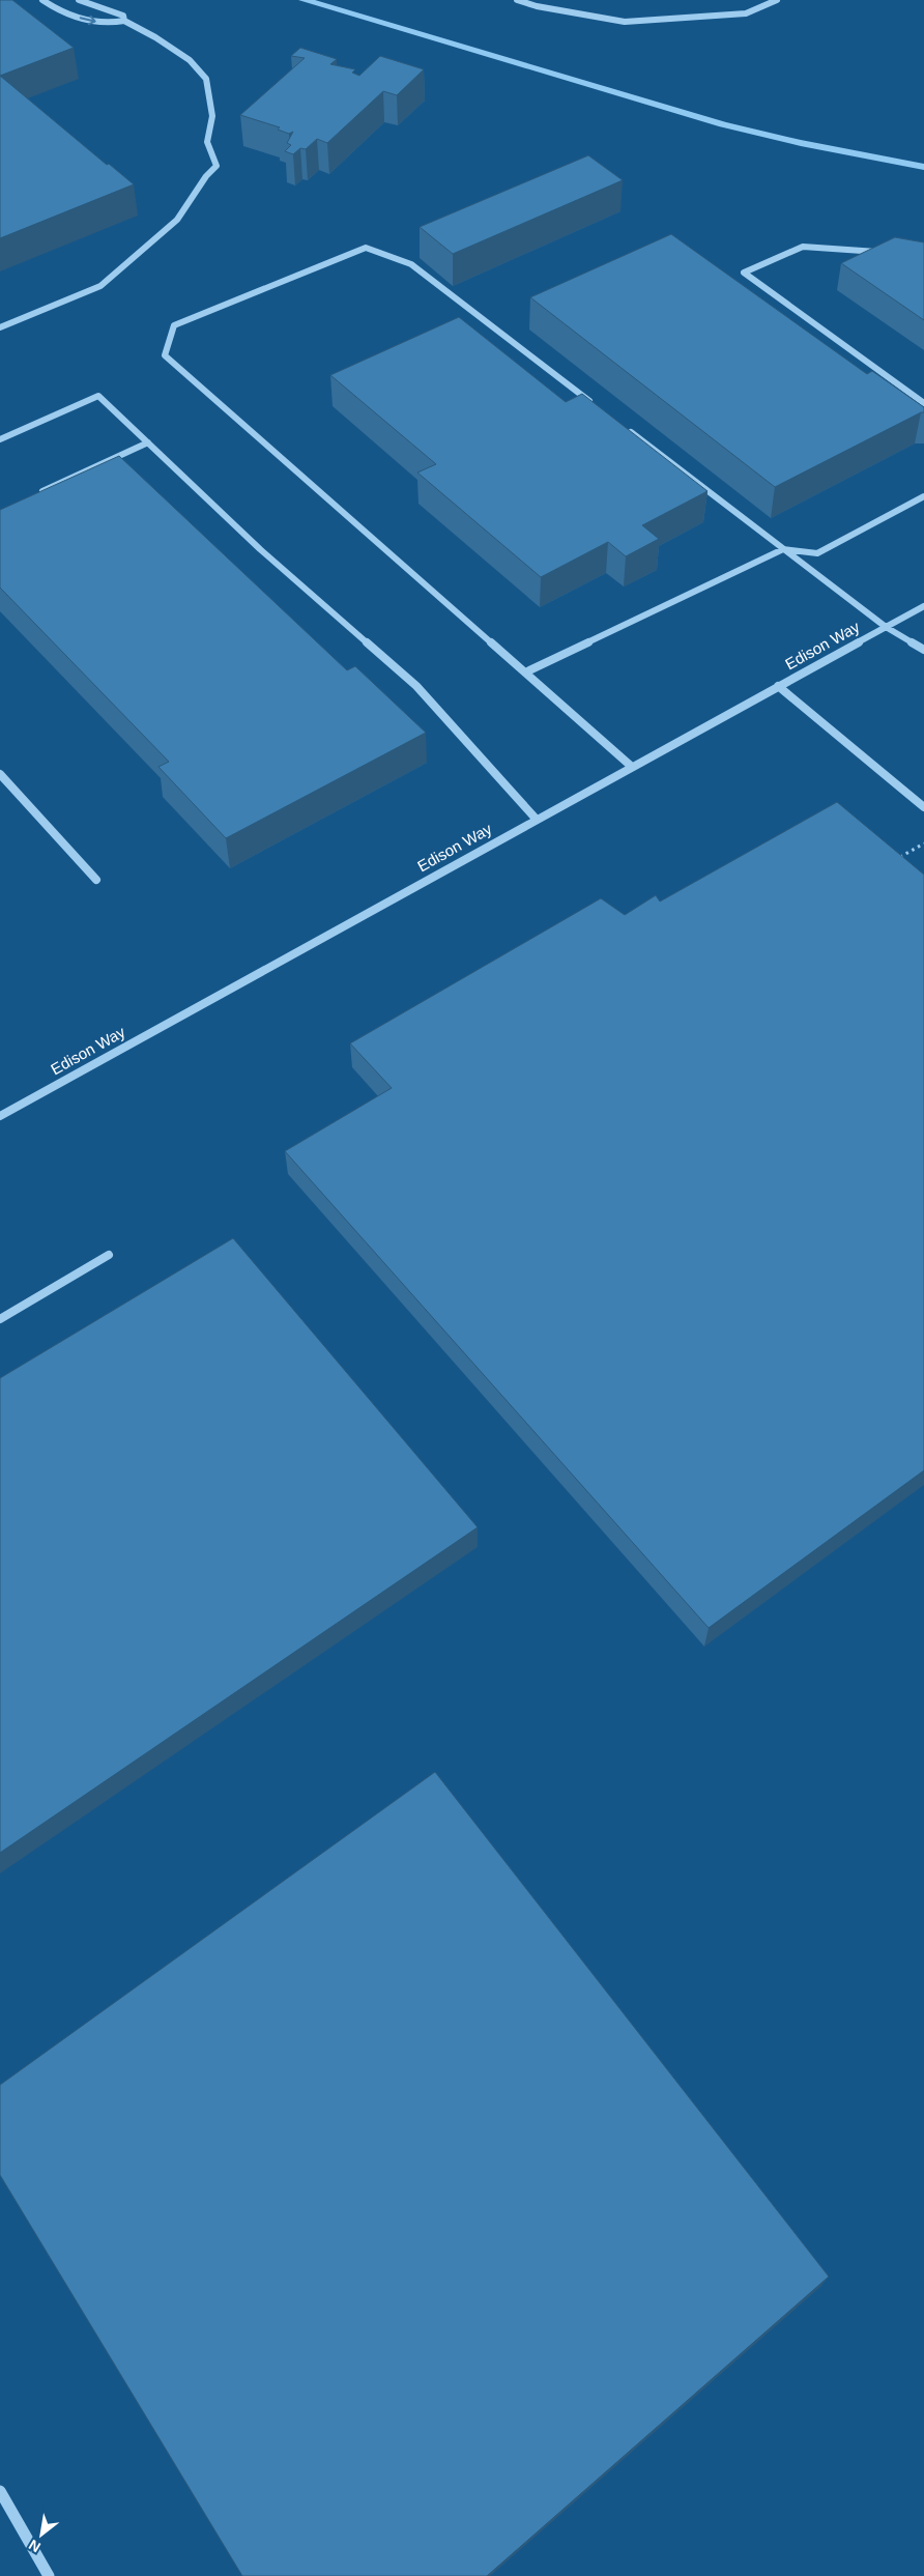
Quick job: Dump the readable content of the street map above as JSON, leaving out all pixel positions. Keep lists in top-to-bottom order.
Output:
{
  "streets": {
    "street": ["Edison Way"]
  },
  "north": "bottom left"
}
